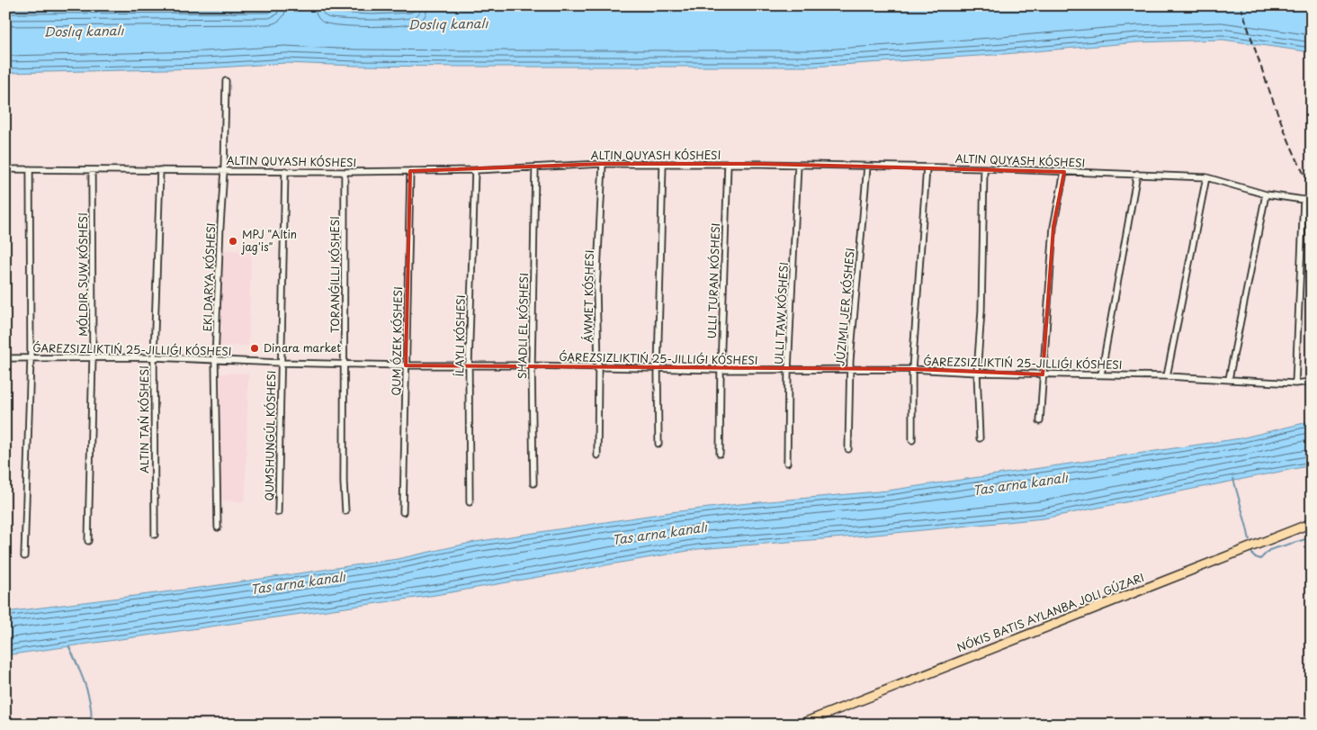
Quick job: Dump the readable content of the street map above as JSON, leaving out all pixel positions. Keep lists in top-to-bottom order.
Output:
{
  "streets": {
    "street": [
      "MÓLDIR SUW KÓSHESI",
      "EKI DARYA KÓSHESI",
      "ÁWMET KÓSHESI",
      "JÚZIMLI JER KÓSHESI",
      "QUM ÓZEK KÓSHESI",
      "QUMSHUNGÚL KÓSHESI"
    ]
  },
  "water": ["Doslıq kanalı", "Tas arna kanalı"],
  "places": ["MPJ \"Altin jag'is\"", "Dinara market"]
}
